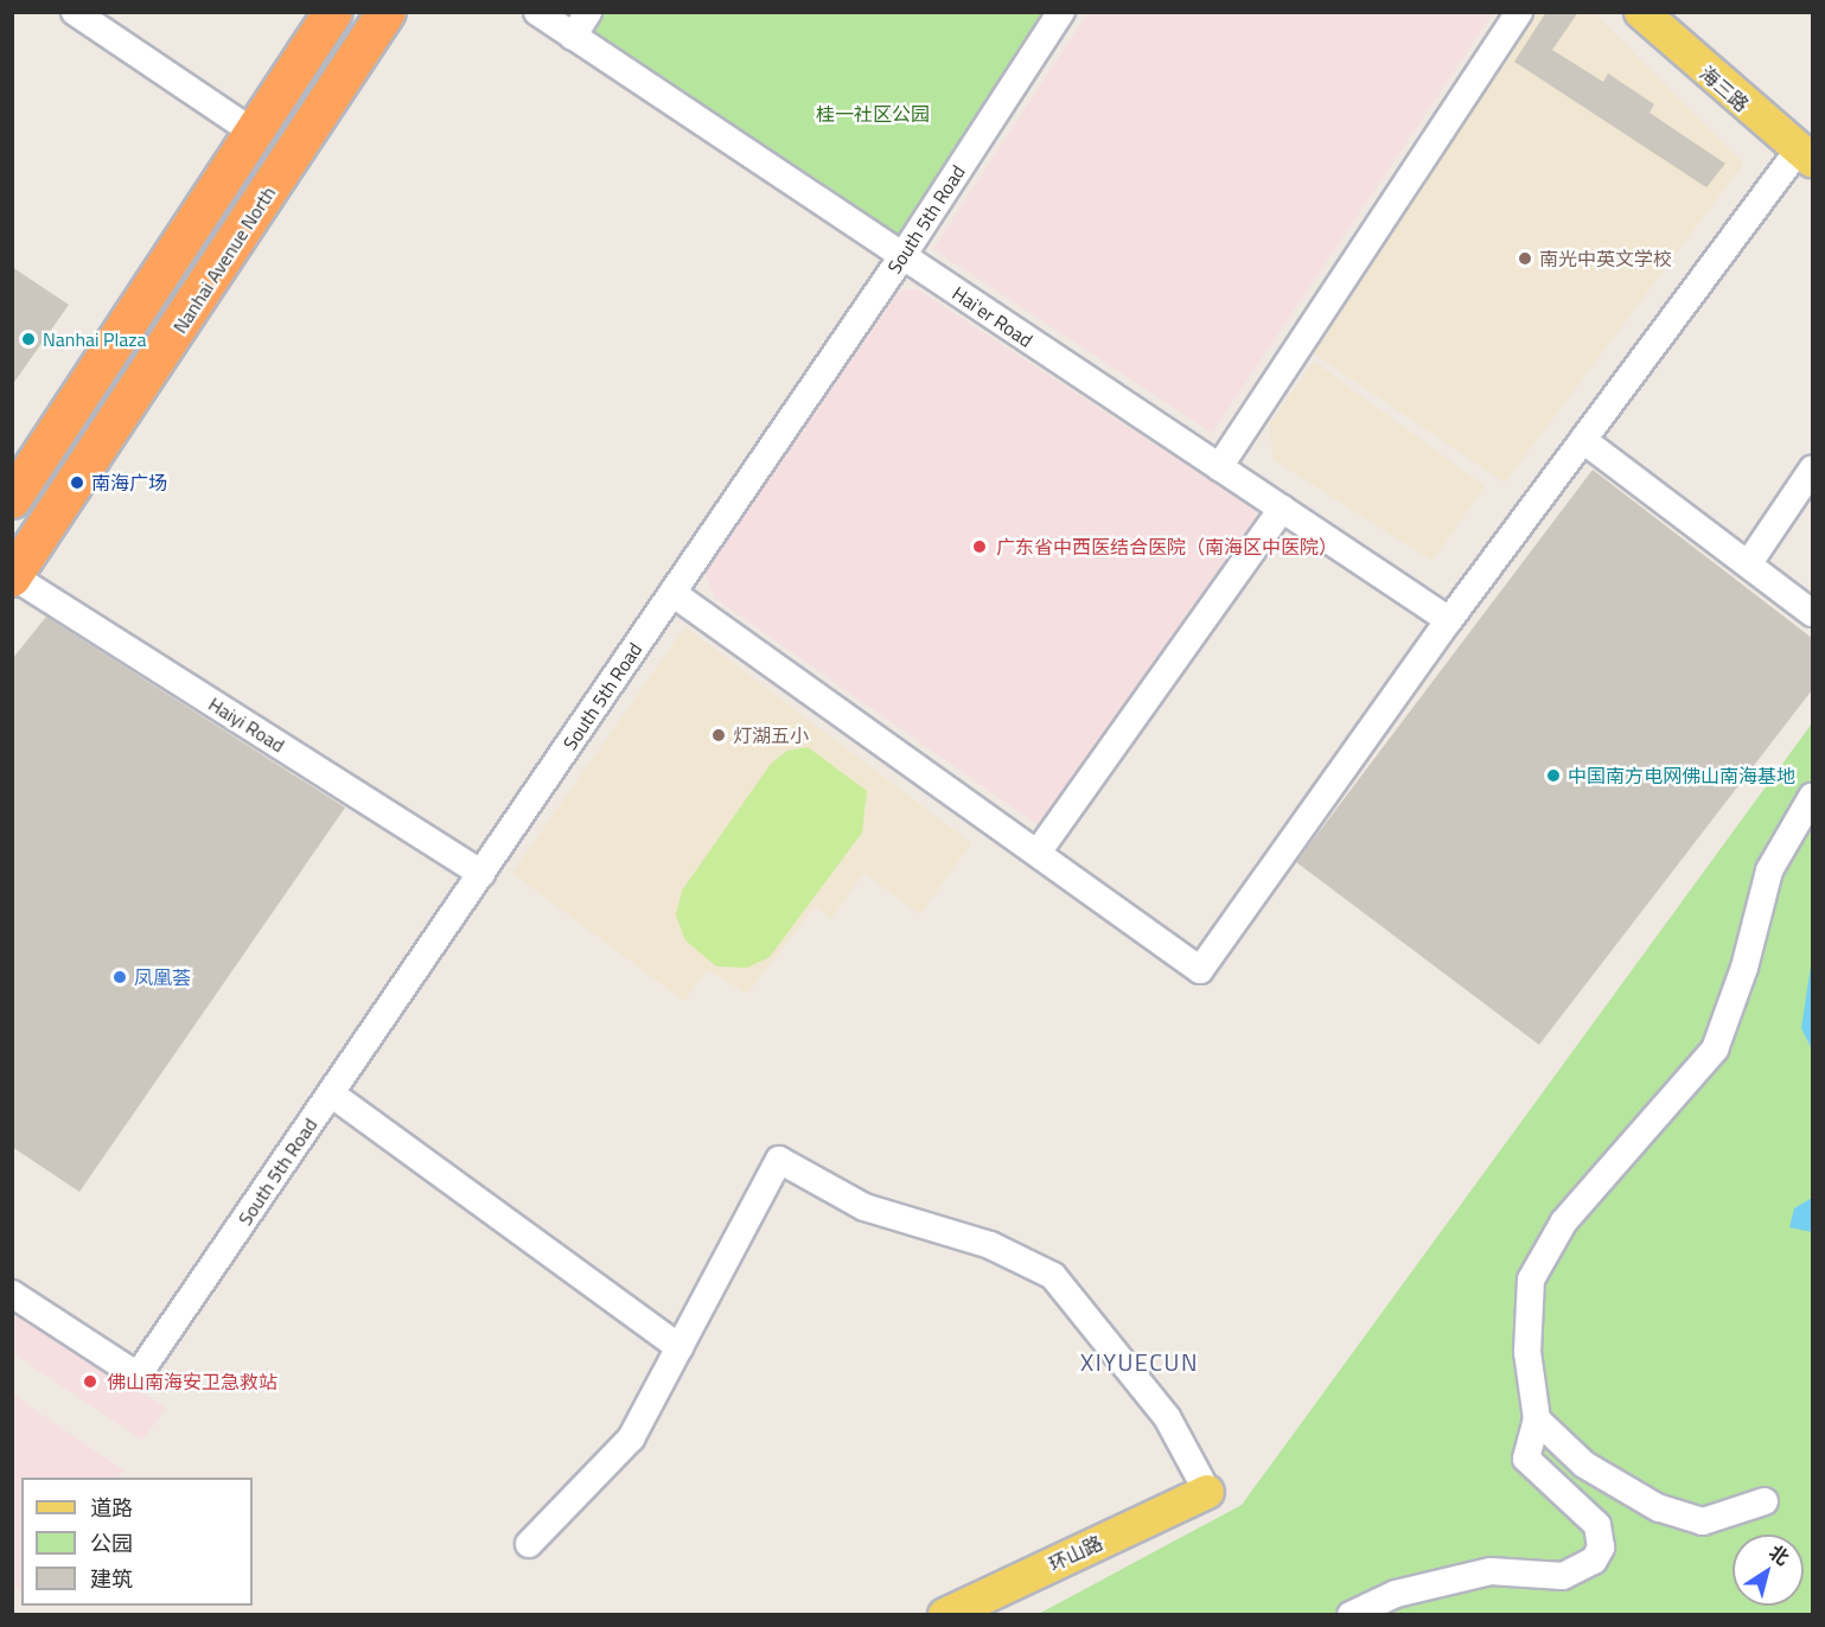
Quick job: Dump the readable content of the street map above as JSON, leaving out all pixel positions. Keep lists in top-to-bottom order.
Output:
{
  "streets": {
    "highway": ["Nanhai Avenue North"],
    "main road": ["海三路", "环山路"],
    "street": ["South 5th Road", "Hai'er Road", "Haiyi Road"]
  },
  "crossings": [
    ["South 5th Road", "Hai'er Road"],
    ["South 5th Road", "Haiyi Road"],
    ["Nanhai Avenue North", "Haiyi Road"]
  ],
  "districts": ["XIYUECUN"],
  "parks": ["桂一社区公园"],
  "places": [
    "南光中英文学校",
    "Nanhai Plaza",
    "南海广场",
    "广东省中西医结合医院（南海区中医院）",
    "灯湖五小",
    "中国南方电网佛山南海基地",
    "凤凰荟",
    "佛山南海安卫急救站"
  ],
  "legend": ["道路", "公园", "建筑"],
  "north": "top right"
}
